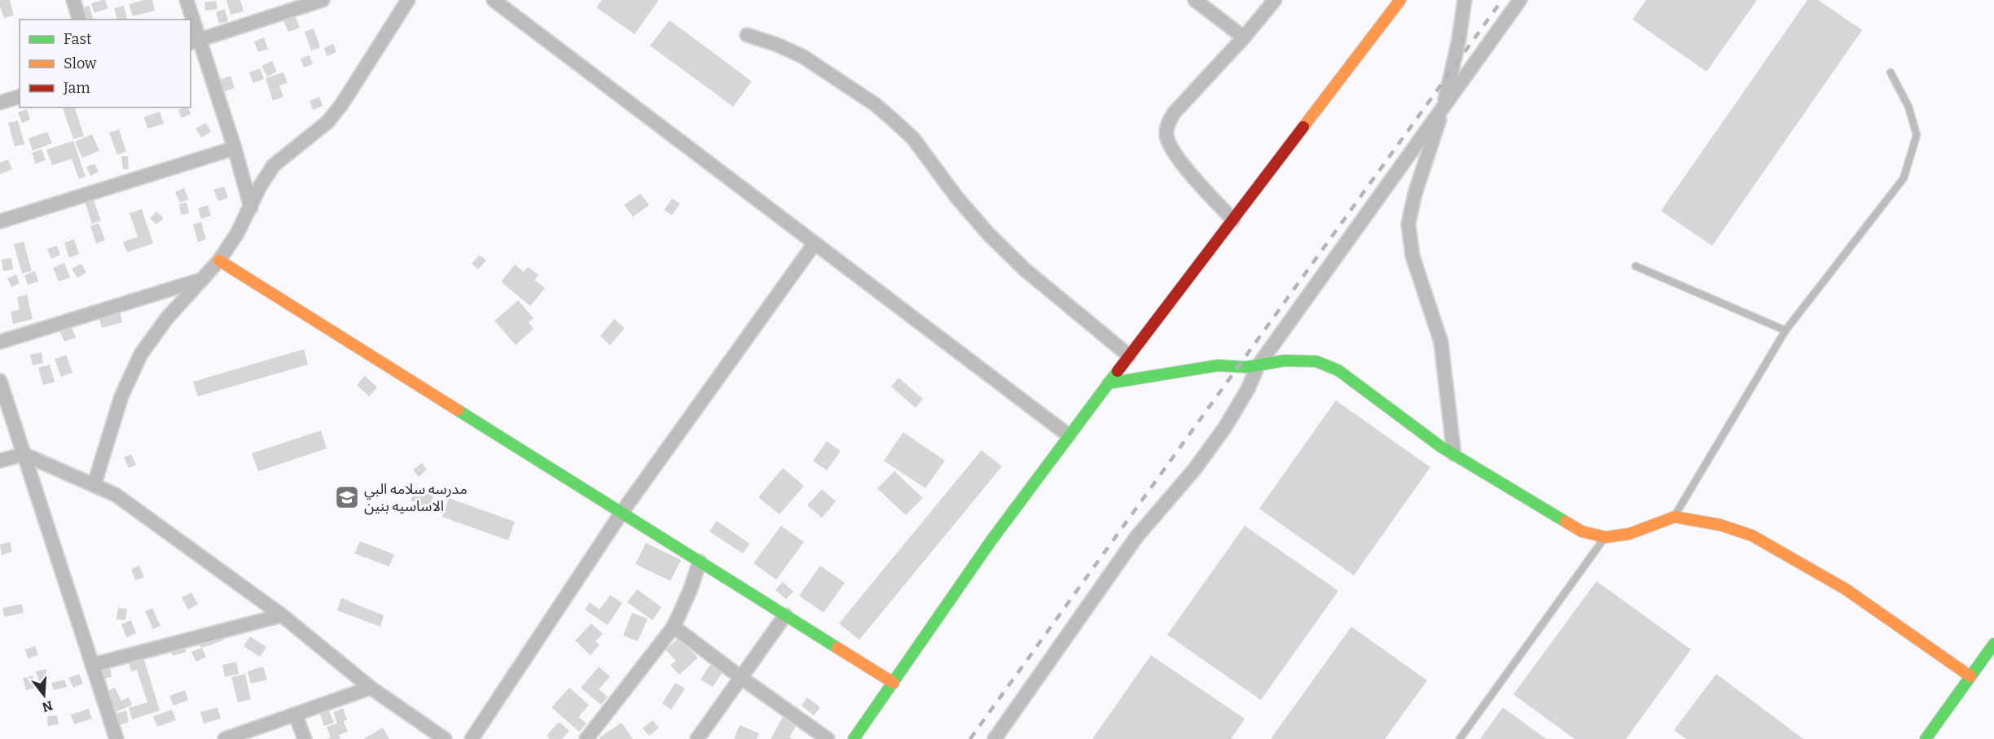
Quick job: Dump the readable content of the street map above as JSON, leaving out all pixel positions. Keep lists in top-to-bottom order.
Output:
{
  "places": {
    "school or university": ["مدرسه سلامه البي الاساسيه بنين"]
  },
  "legend": ["Fast", "Slow", "Jam"],
  "north": "bottom"
}
